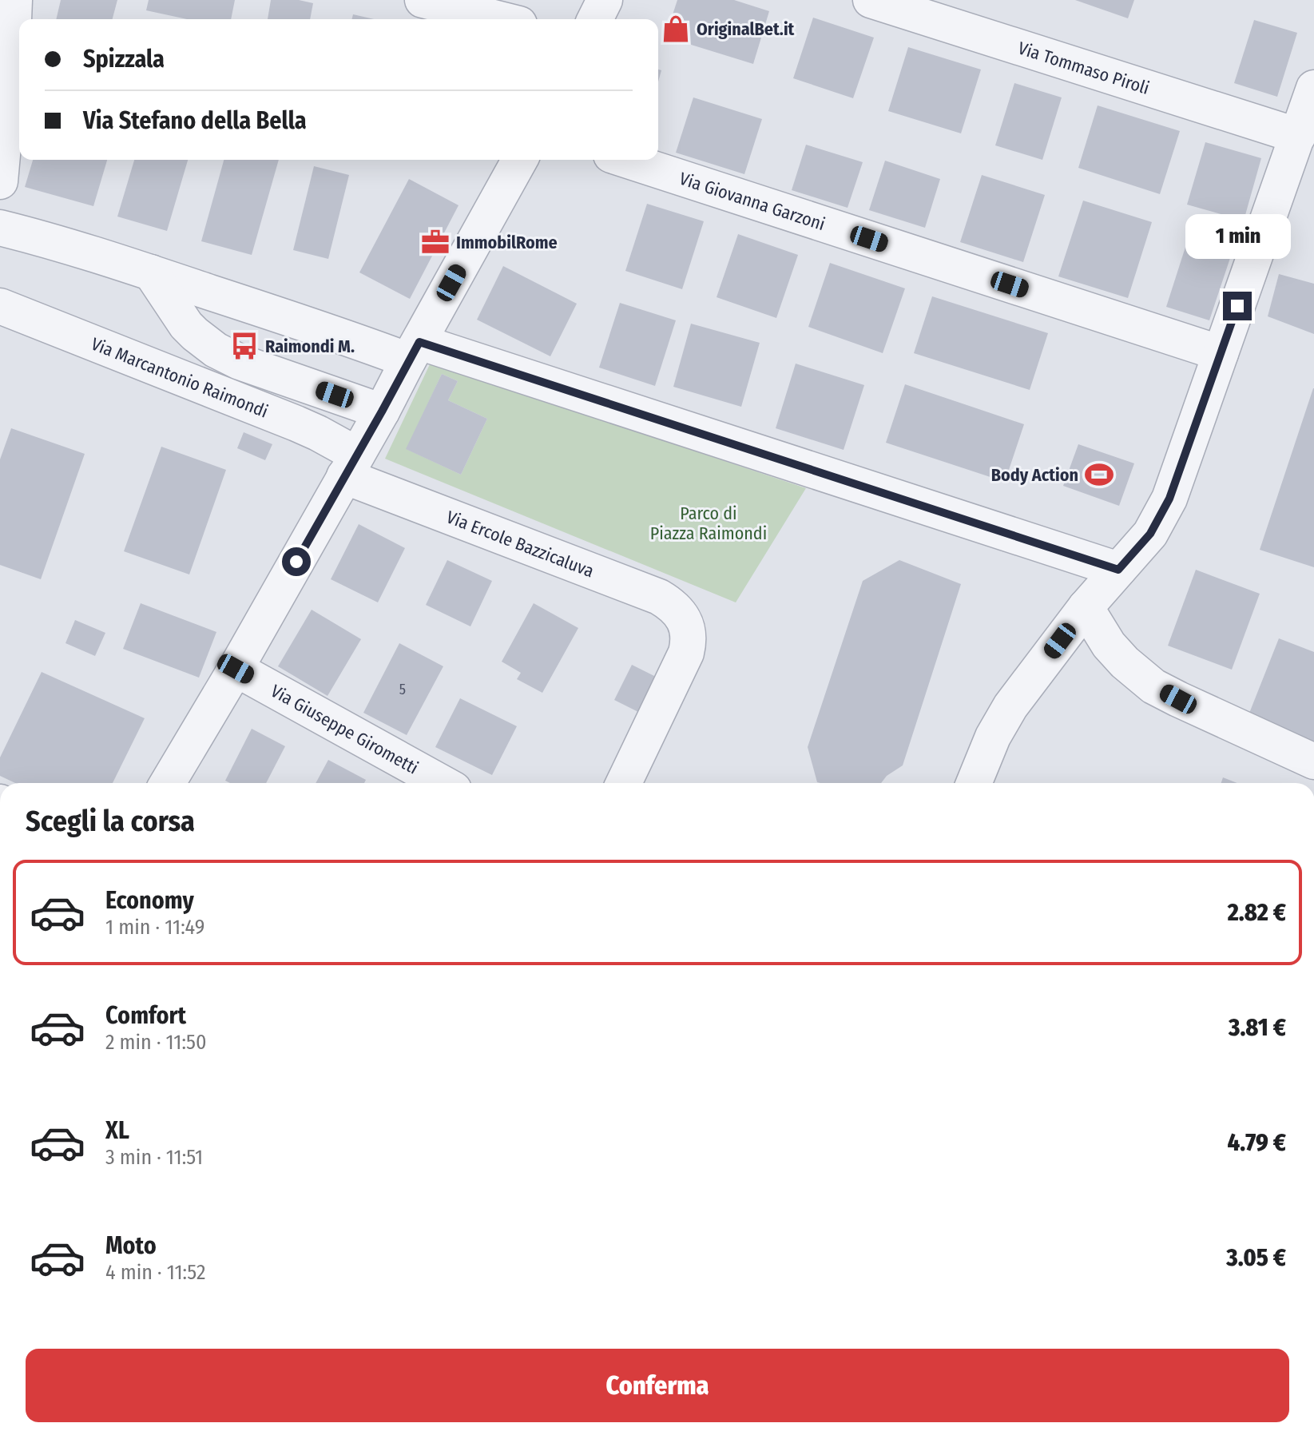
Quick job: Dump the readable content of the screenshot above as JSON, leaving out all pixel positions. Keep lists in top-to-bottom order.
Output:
{
  "streets": {
    "street": [
      "Via Tommaso Piroli",
      "Via Giovanna Garzoni",
      "Via Marcantonio Raimondi",
      "Via Ercole Bazzicaluva",
      "Via Giuseppe Girometti"
    ]
  },
  "crossings": [
    ["Via Marcantonio Raimondi", "Via Ercole Bazzicaluva"]
  ],
  "parks": ["Parco di Piazza Raimondi"],
  "places": {
    "shop": ["OriginalBet.it"],
    "office": ["ImmobilRome"],
    "bus stop": ["Raimondi M."],
    "sports": ["Body Action"]
  },
  "house_numbers": ["5"],
  "page": {
    "banner": ["Spizzala", "Via Stefano della Bella"],
    "bubble": "1 min",
    "heading": "Scegli la corsa",
    "list": [
      {
        "name": "Economy",
        "note": "1 min · 11:49",
        "value": "2.82 €"
      },
      {
        "name": "Comfort",
        "note": "2 min · 11:50",
        "value": "3.81 €"
      },
      {
        "name": "XL",
        "note": "3 min · 11:51",
        "value": "4.79 €"
      },
      {
        "name": "Moto",
        "note": "4 min · 11:52",
        "value": "3.05 €"
      }
    ],
    "buttons": "Conferma"
  }
}
